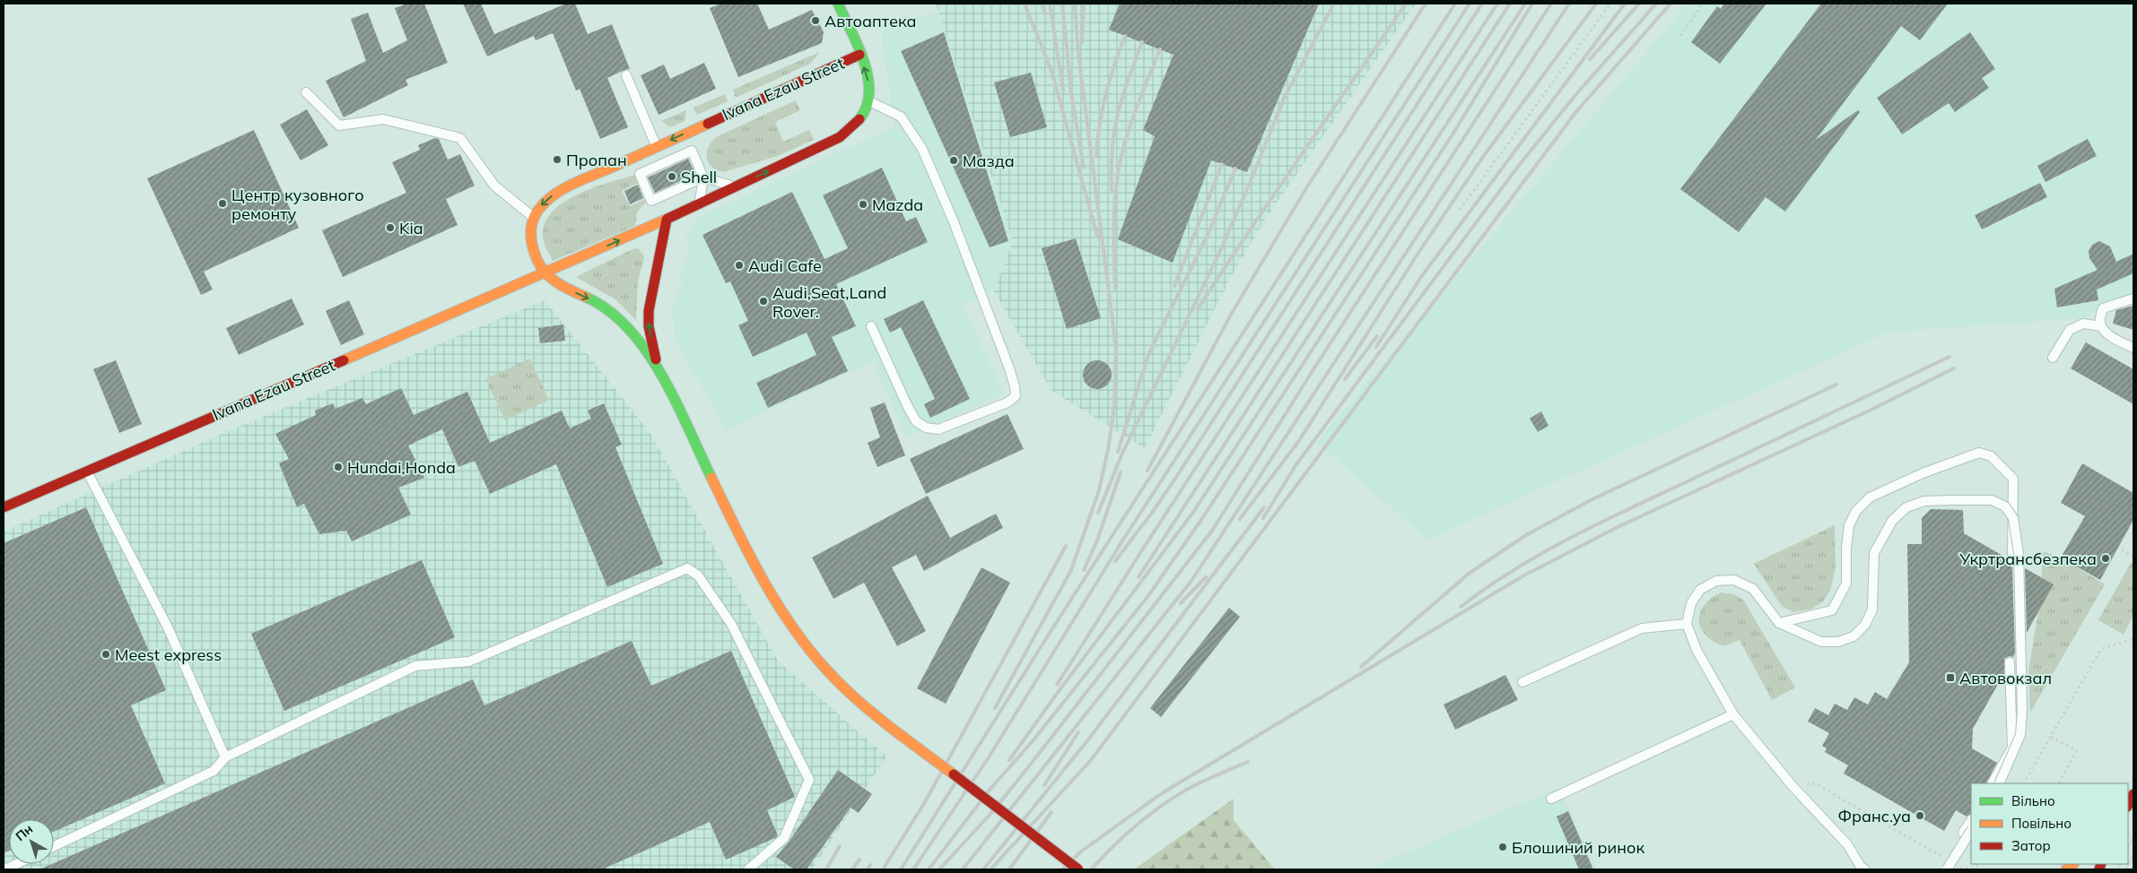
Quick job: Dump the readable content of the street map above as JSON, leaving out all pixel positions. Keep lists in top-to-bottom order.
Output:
{
  "streets": {
    "main road": ["Ivana Ezau Street"]
  },
  "places": {
    "other": [
      "Автоаптека",
      "Пропан",
      "Мазда",
      "Shell",
      "Центр кузовного ремонту",
      "Mazda",
      "Kia",
      "Audi Cafe",
      "Audi,Seat,Land Rover.",
      "Hundai,Honda",
      "Укртрансбезпека",
      "Meest express",
      "Франс.уа",
      "Блошиний ринок"
    ],
    "transit": ["Автовокзал"]
  },
  "legend": ["Вільно", "Повільно", "Затор"],
  "north": "top left"
}
